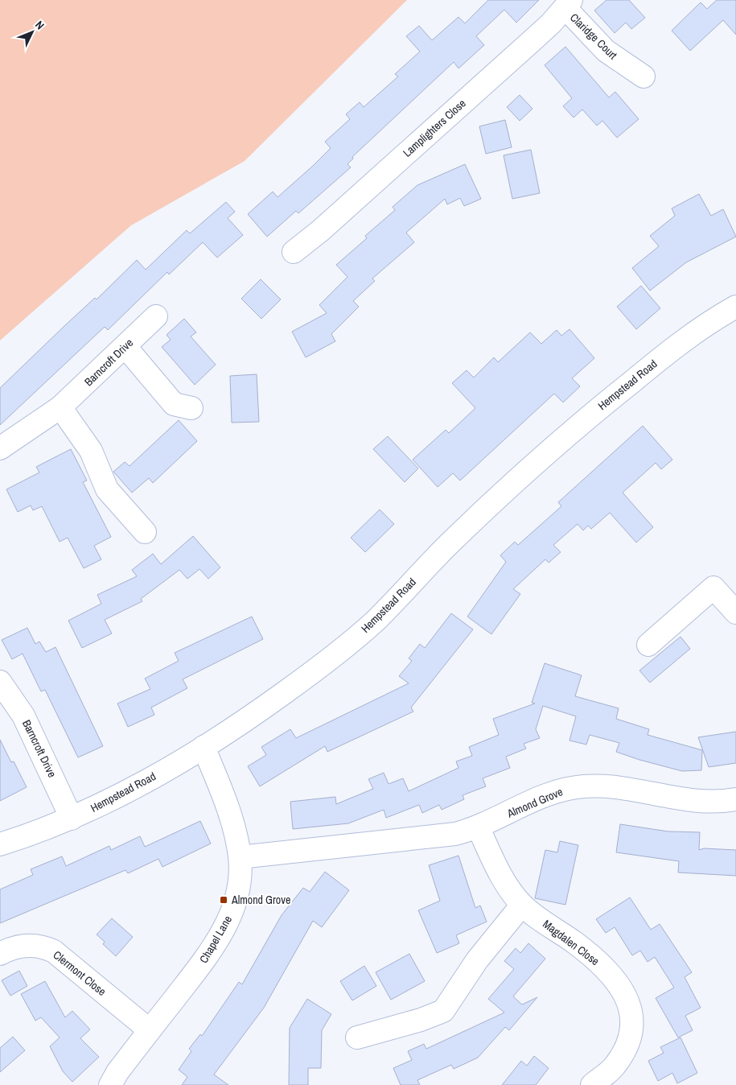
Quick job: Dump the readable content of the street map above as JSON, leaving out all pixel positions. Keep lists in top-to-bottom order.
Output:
{
  "streets": {
    "street": [
      "Claridge Court",
      "Lamplighters Close",
      "Barncroft Drive",
      "Hempstead Road",
      "Almond Grove",
      "Chapel Lane",
      "Magdalen Close",
      "Clermont Close"
    ]
  },
  "crossings": [
    ["Claridge Court", "Lamplighters Close"],
    ["Barncroft Drive", "Hempstead Road"],
    ["Hempstead Road", "Chapel Lane"],
    ["Almond Grove", "Chapel Lane"],
    ["Almond Grove", "Magdalen Close"],
    ["Chapel Lane", "Clermont Close"]
  ],
  "places": {
    "transit": ["Almond Grove"]
  },
  "north": "top right"
}
